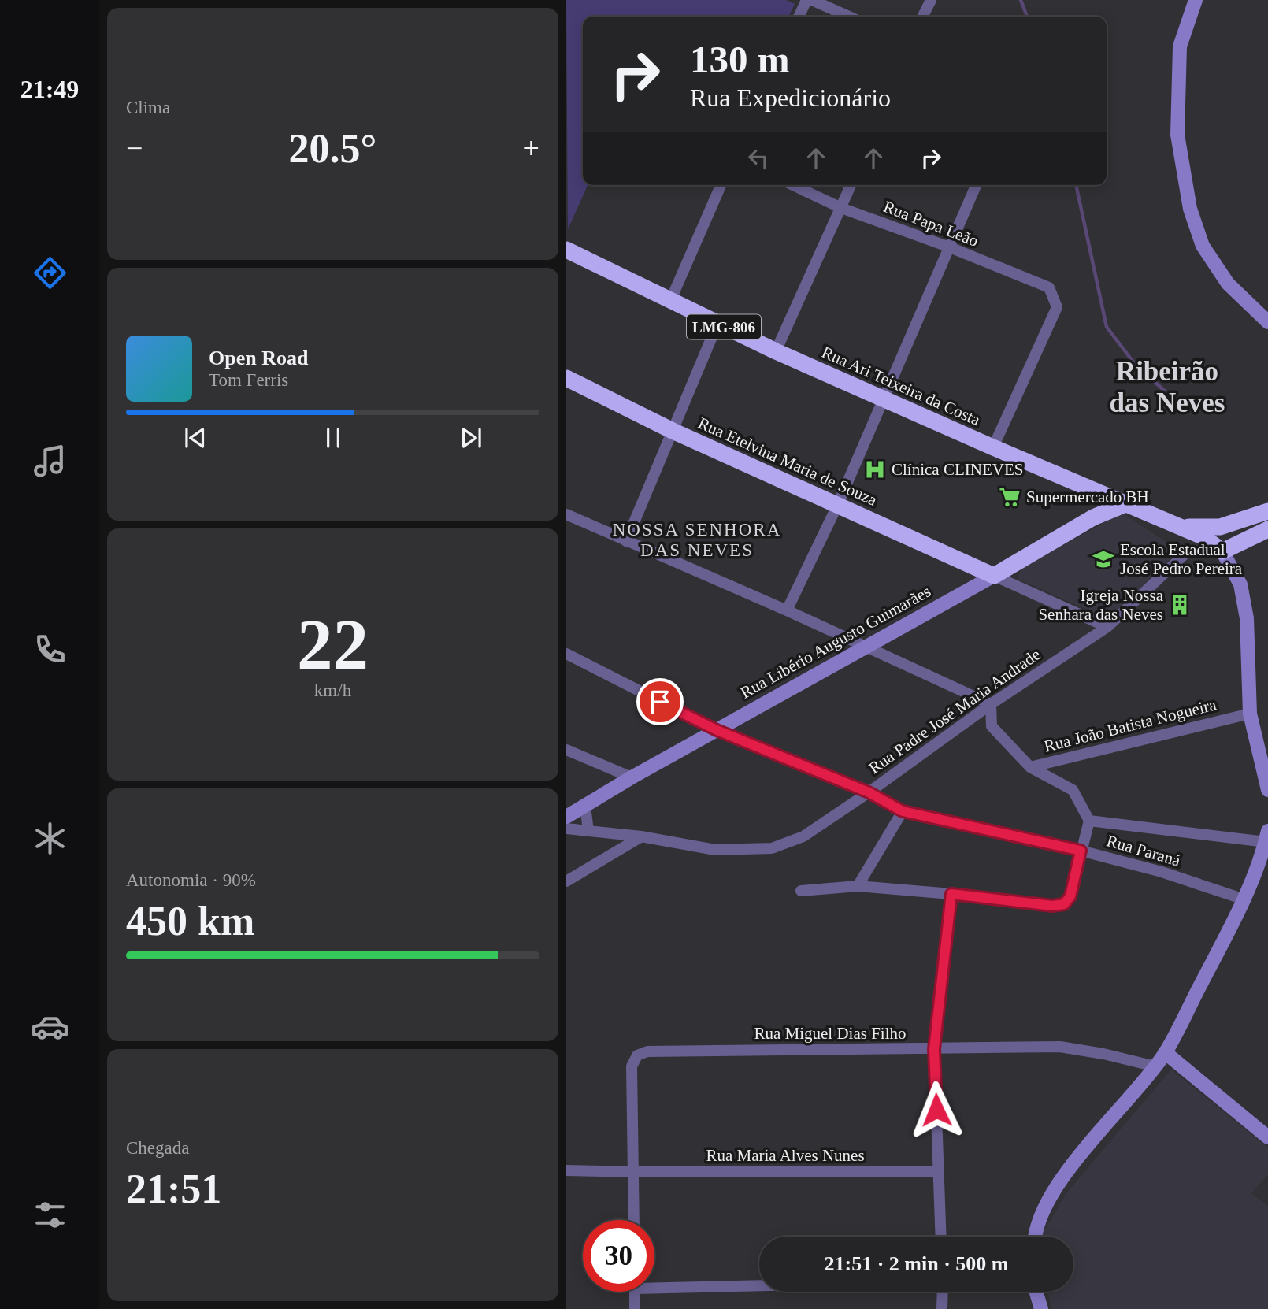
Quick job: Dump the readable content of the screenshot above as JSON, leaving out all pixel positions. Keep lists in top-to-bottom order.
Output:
{
  "streets": {
    "highway": [
      "LMG-806",
      "Rua Ari Teixeira da Costa",
      "Rua Etelvina Maria de Souza",
      "Rua Libério Augusto Guimarães"
    ],
    "street": [
      "Rua Papa Leão",
      "Rua Padre José Maria Andrade",
      "Rua João Batista Nogueira",
      "Rua Paraná",
      "Rua Miguel Dias Filho",
      "Rua Maria Alves Nunes"
    ]
  },
  "crossings": [
    ["Rua Papa Leão", "Rua Ari Teixeira da Costa"],
    ["LMG-806", "Rua Ari Teixeira da Costa"],
    ["Rua Ari Teixeira da Costa", "Rua Libério Augusto Guimarães"],
    ["Rua Etelvina Maria de Souza", "Rua Libério Augusto Guimarães"],
    ["Rua Libério Augusto Guimarães", "Rua Paraná"],
    ["Rua Padre José Maria Andrade", "Rua João Batista Nogueira"],
    ["Rua Padre José Maria Andrade", "Rua Paraná"],
    ["Rua Miguel Dias Filho", "Rua Maria Alves Nunes"]
  ],
  "districts": ["Ribeirão das Neves", "NOSSA SENHORA DAS NEVES"],
  "places": {
    "hospital": ["Clínica CLINEVES"],
    "supermarket": ["Supermercado BH"],
    "school or university": ["Escola Estadual José Pedro Pereira"],
    "building": ["Igreja Nossa Senhara das Neves"]
  },
  "page": {
    "tabs": "21:49",
    "tile": [
      "Clima",
      ["22", "km/h"],
      ["Autonomia · 90%", "450 km"],
      ["Chegada", "21:51"]
    ],
    "turn": ["130 m", "Rua Expedicionário"],
    "heat": ["−", "20.5°", "+"],
    "song": ["Open Road", "Tom Ferris"],
    "limit": "30",
    "trip": "21:51 · 2 min · 500 m"
  }
}
